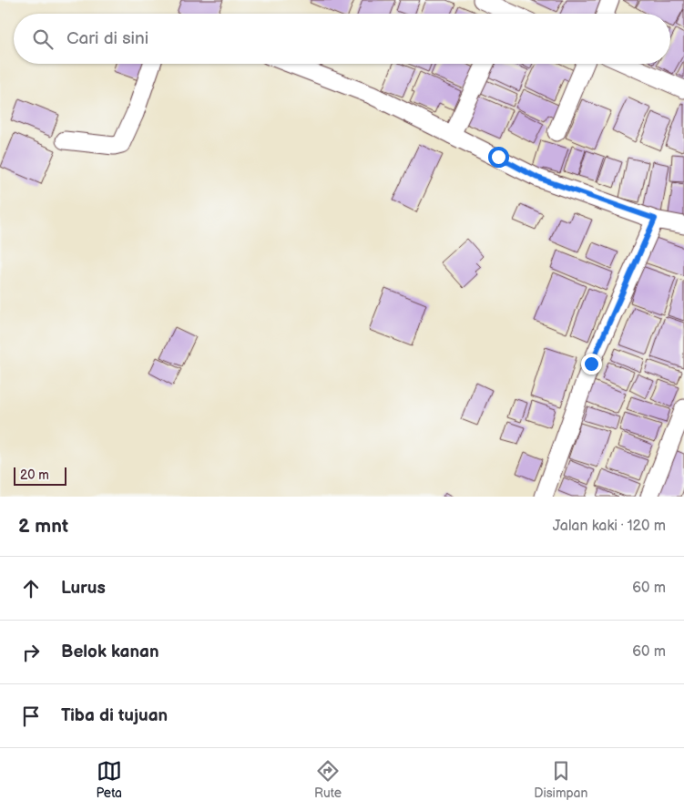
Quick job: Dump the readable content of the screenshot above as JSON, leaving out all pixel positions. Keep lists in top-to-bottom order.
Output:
{
  "scale_bar": "20 m",
  "page": {
    "search": "Cari di sini",
    "scale": "20 m",
    "heading": ["2 mnt", "Jalan kaki · 120 m"],
    "list": [
      ["Lurus", "60 m"],
      ["Belok kanan", "60 m"],
      "Tiba di tujuan"
    ],
    "nav": ["Peta", "Rute", "Disimpan"]
  }
}
